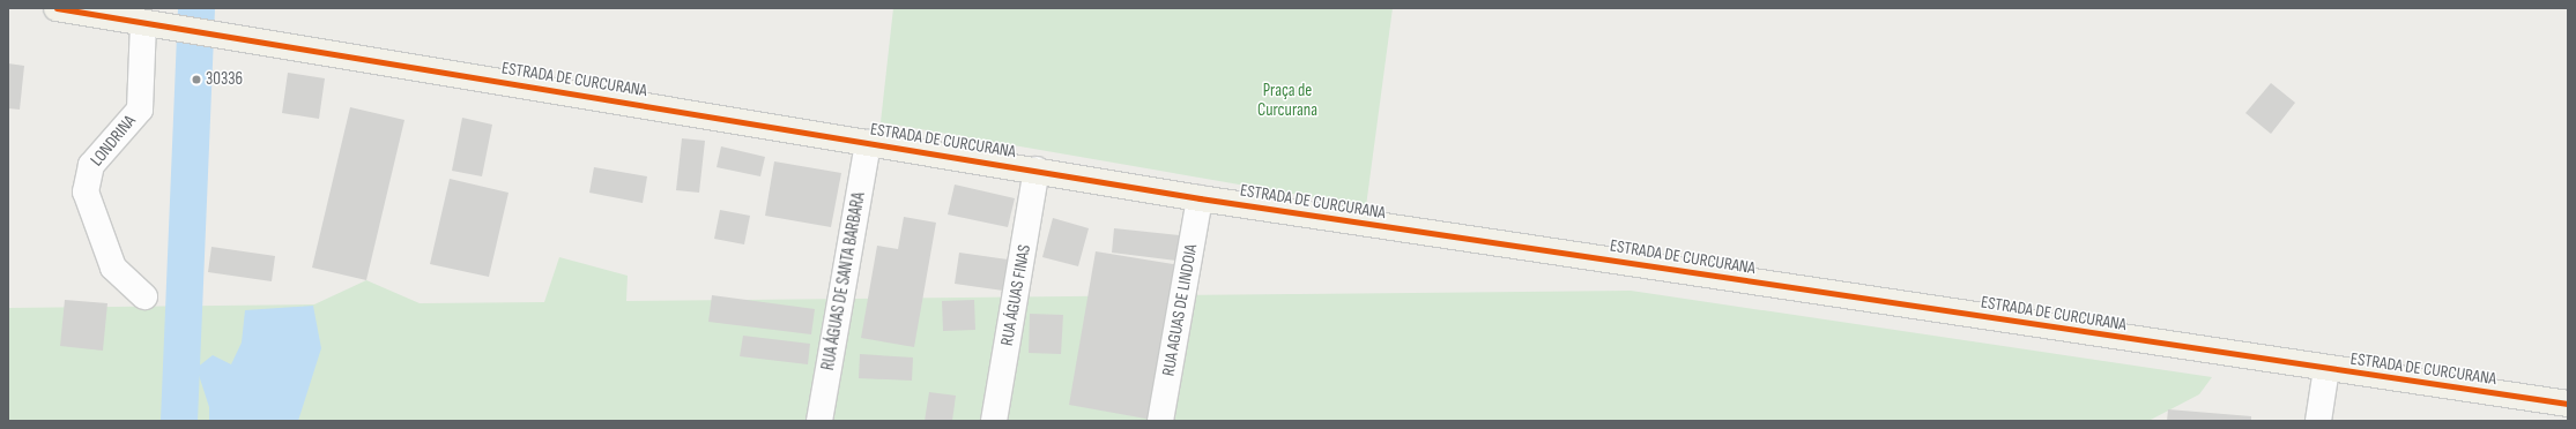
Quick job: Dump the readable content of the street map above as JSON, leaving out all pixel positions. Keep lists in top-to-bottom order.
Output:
{
  "streets": {
    "main road": ["ESTRADA DE CURCURANA"],
    "street": [
      "LONDRINA",
      "RUA ÁGUAS DE SANTA BARBARA",
      "RUA ÁGUAS FINAS",
      "RUA AGUAS DE LINDOIA"
    ]
  },
  "crossings": [
    ["ESTRADA DE CURCURANA", "LONDRINA"],
    ["ESTRADA DE CURCURANA", "RUA ÁGUAS DE SANTA BARBARA"],
    ["ESTRADA DE CURCURANA", "RUA ÁGUAS FINAS"],
    ["ESTRADA DE CURCURANA", "RUA AGUAS DE LINDOIA"]
  ],
  "parks": ["Praça de Curcurana"],
  "places": ["30336"]
}
